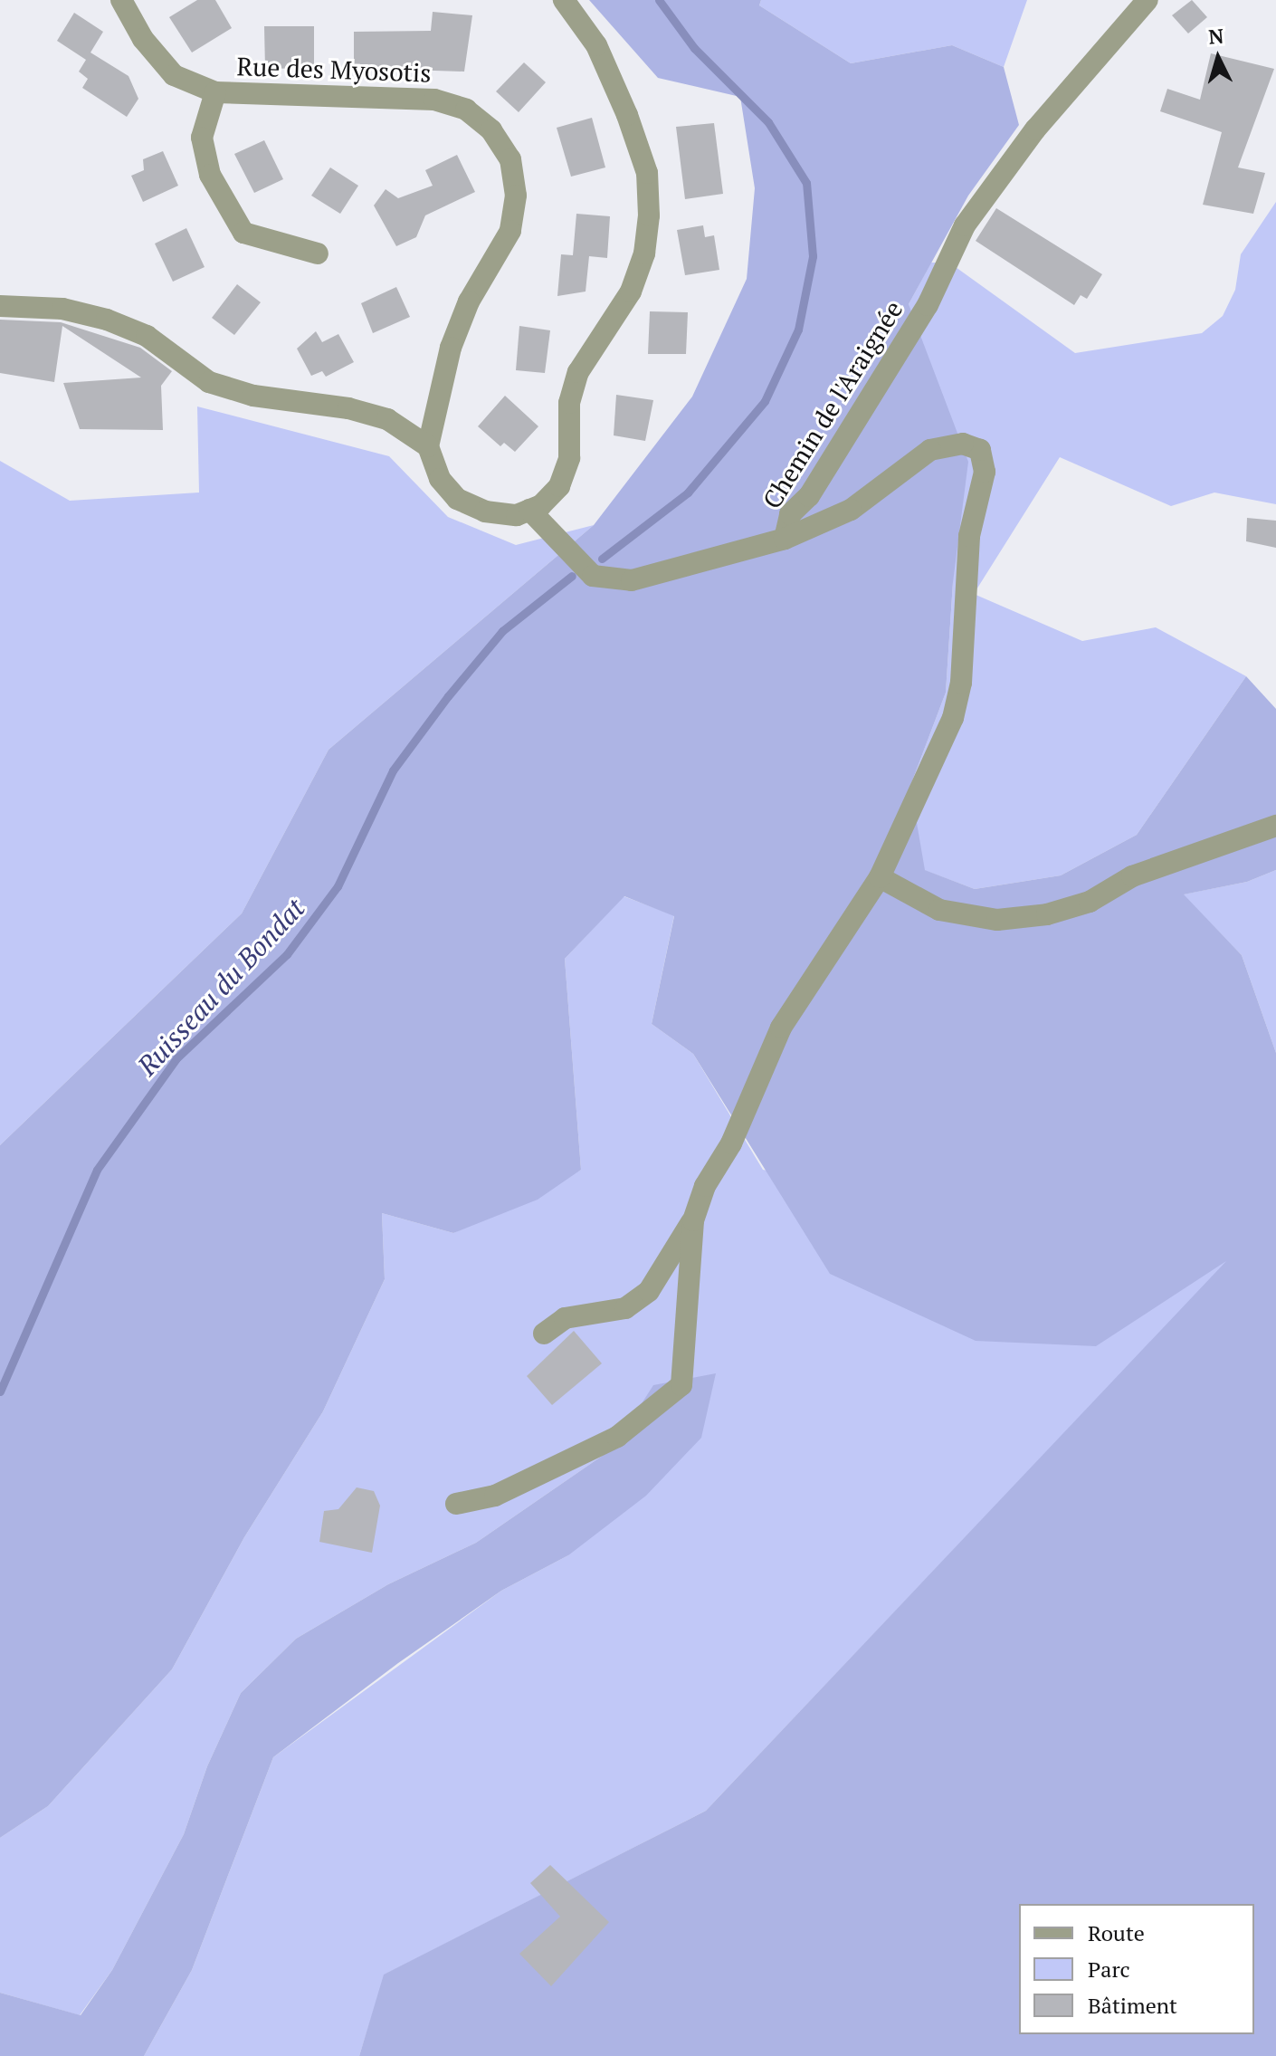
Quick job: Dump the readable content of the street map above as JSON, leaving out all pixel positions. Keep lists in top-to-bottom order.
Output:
{
  "streets": {
    "street": ["Rue des Myosotis", "Chemin de l'Araignée"]
  },
  "water": ["Ruisseau du Bondat"],
  "legend": ["Route", "Parc", "Bâtiment"],
  "north": "top"
}
